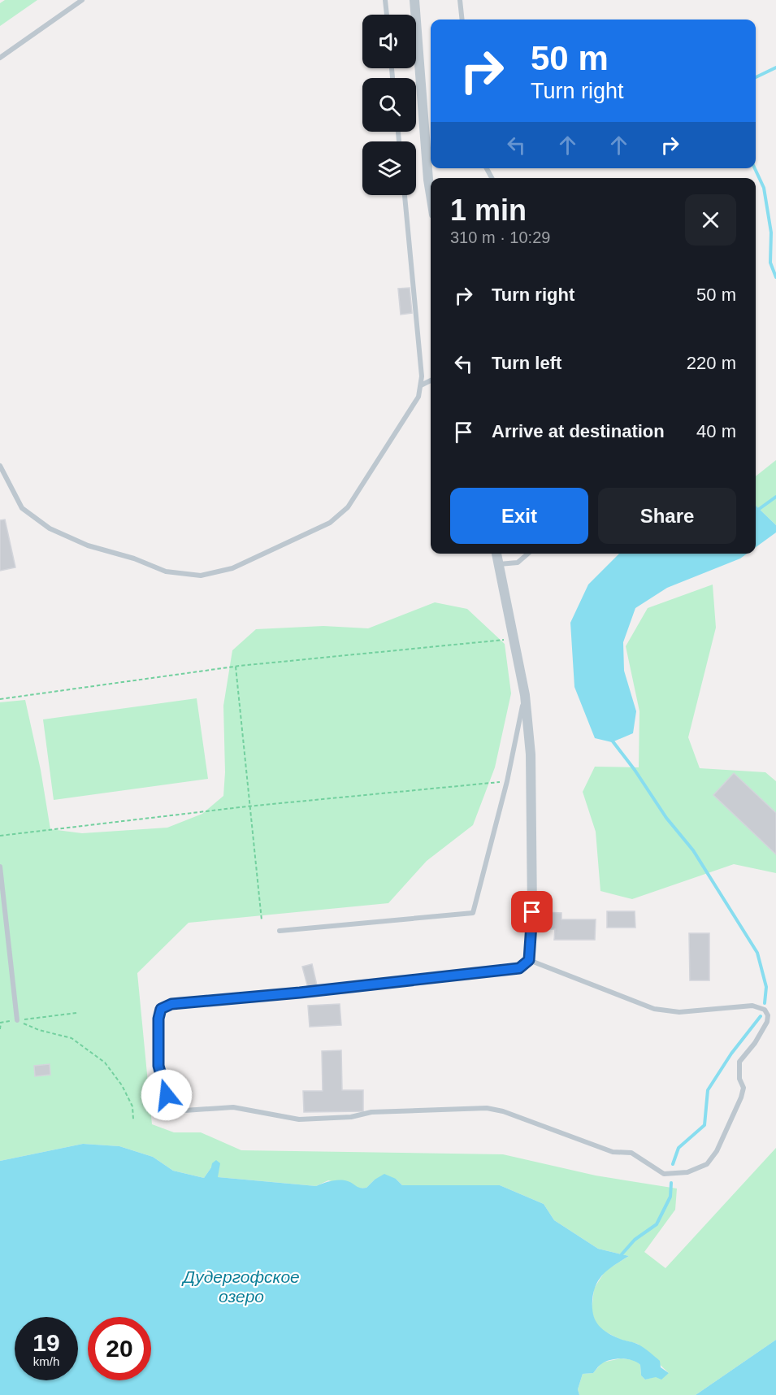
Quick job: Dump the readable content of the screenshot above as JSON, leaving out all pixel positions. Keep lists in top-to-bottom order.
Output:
{
  "water": ["Дудергофское озеро"],
  "page": {
    "turn": ["50 m", "Turn right"],
    "heading": ["1 min", "310 m · 10:29"],
    "list": [
      {
        "name": "Turn right",
        "value": "50 m"
      },
      {
        "name": "Turn left",
        "value": "220 m"
      },
      {
        "name": "Arrive at destination",
        "value": "40 m"
      }
    ],
    "buttons": ["Exit", "Share"],
    "speed": "19 km/h",
    "limit": "20"
  }
}
